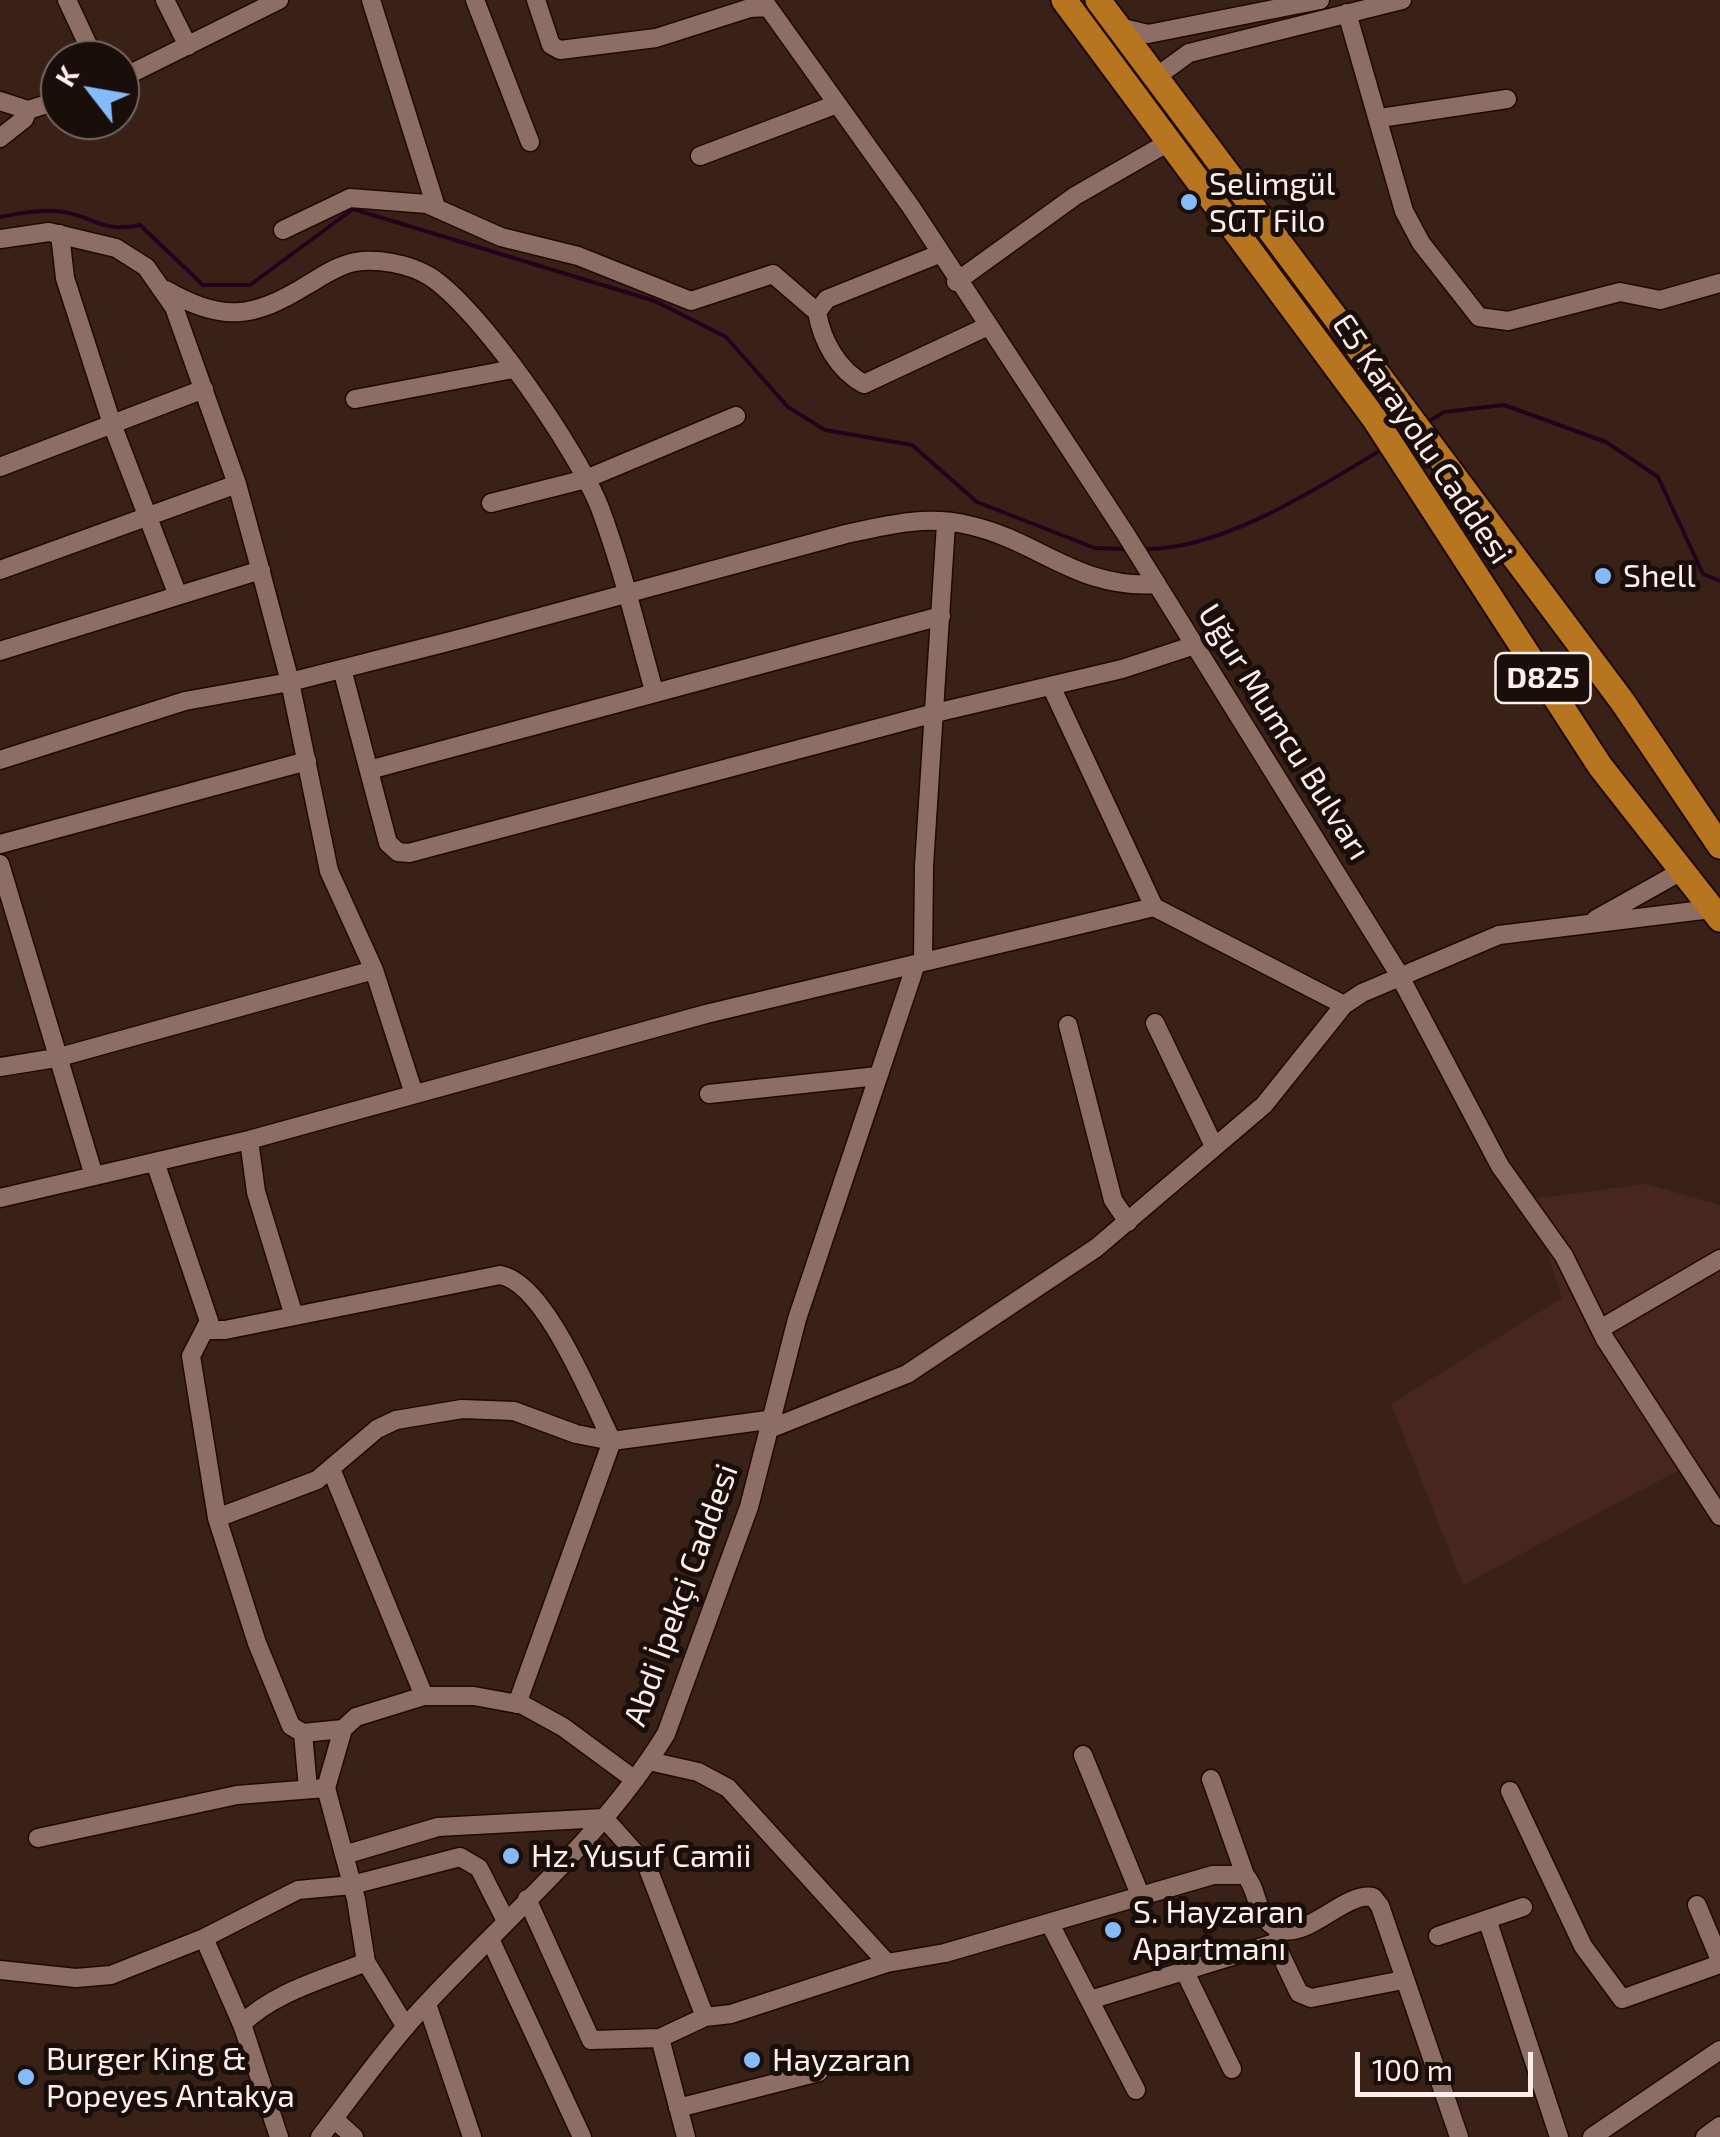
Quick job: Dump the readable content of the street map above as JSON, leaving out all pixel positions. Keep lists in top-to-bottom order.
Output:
{
  "streets": {
    "highway": ["E5 Karayolu Caddesi", "D825"],
    "street": ["Uğur Mumcu Bulvarı", "Abdi İpekçi Caddesi"]
  },
  "places": [
    "Selimgül SGT Filo",
    "Shell",
    "Hz. Yusuf Camii",
    "S. Hayzaran Apartmanı",
    "Hayzaran",
    "Burger King & Popeyes Antakya"
  ],
  "scale_bar": "100 m",
  "north": "top left"
}
